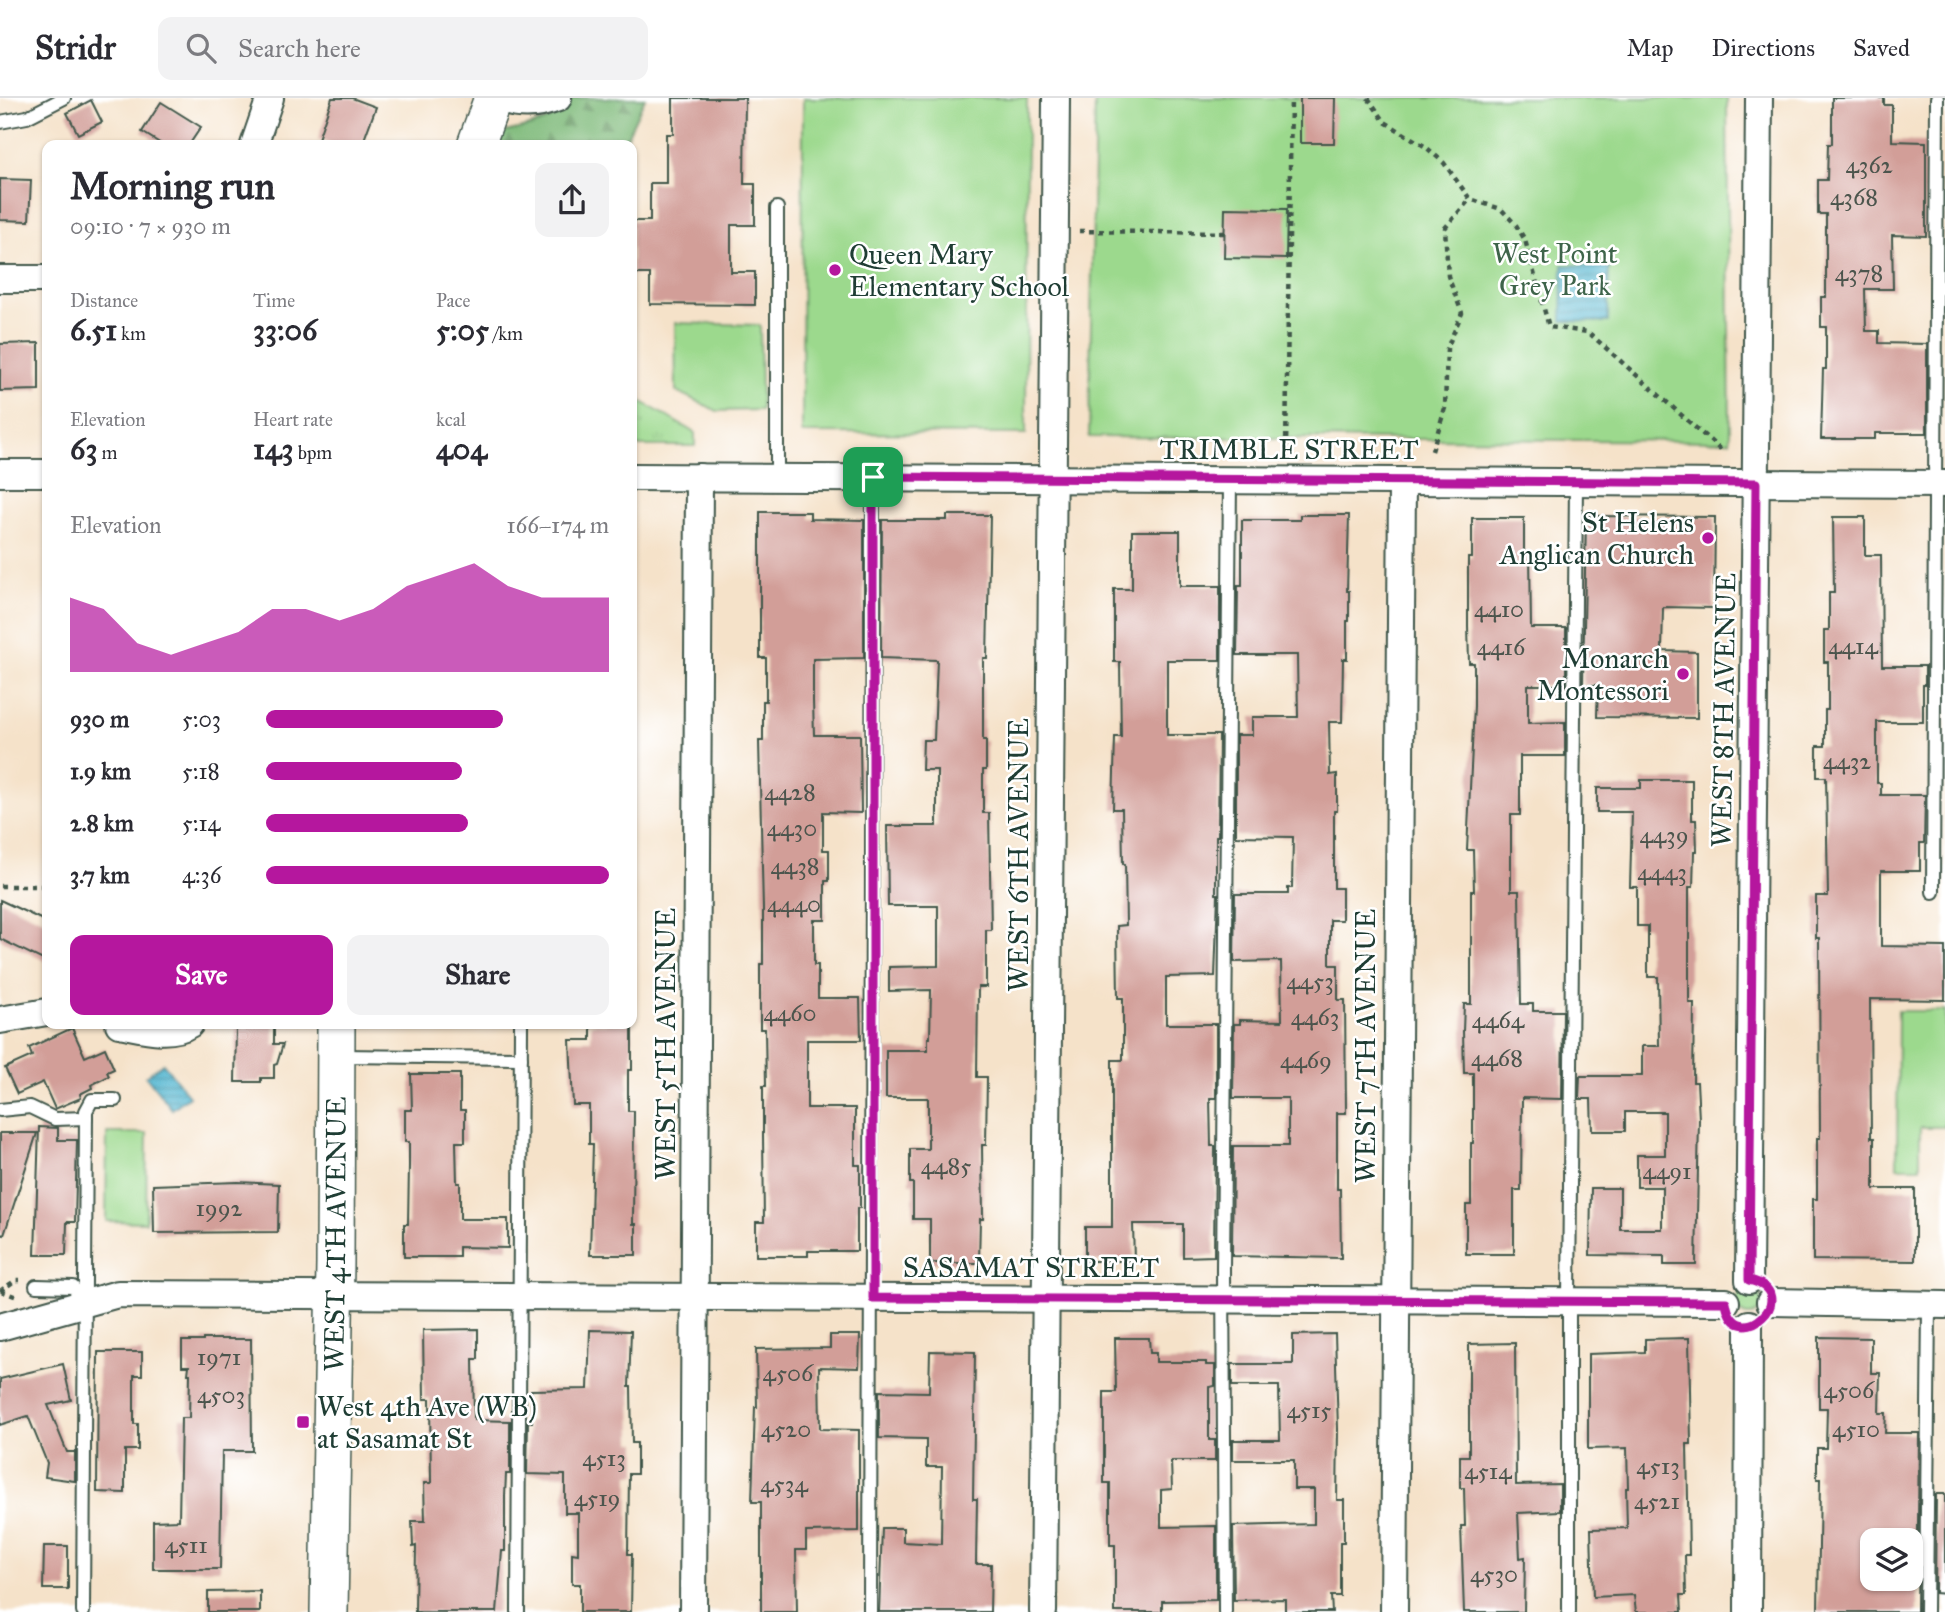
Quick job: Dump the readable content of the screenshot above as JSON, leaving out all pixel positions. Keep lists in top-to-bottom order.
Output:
{
  "streets": {
    "main road": ["WEST 4TH AVENUE"],
    "street": [
      "TRIMBLE STREET",
      "WEST 8TH AVENUE",
      "WEST 6TH AVENUE",
      "WEST 5TH AVENUE",
      "WEST 7TH AVENUE",
      "SASAMAT STREET"
    ]
  },
  "crossings": [
    ["TRIMBLE STREET", "WEST 8TH AVENUE"],
    ["TRIMBLE STREET", "WEST 6TH AVENUE"],
    ["TRIMBLE STREET", "WEST 5TH AVENUE"],
    ["TRIMBLE STREET", "WEST 7TH AVENUE"],
    ["WEST 8TH AVENUE", "SASAMAT STREET"],
    ["WEST 6TH AVENUE", "SASAMAT STREET"],
    ["WEST 5TH AVENUE", "SASAMAT STREET"],
    ["WEST 7TH AVENUE", "SASAMAT STREET"],
    ["WEST 4TH AVENUE", "SASAMAT STREET"]
  ],
  "parks": ["West Point Grey Park"],
  "places": {
    "other": ["Queen Mary Elementary School", "St Helens Anglican Church", "Monarch Montessori"],
    "transit": ["West 4th Ave (WB) at Sasamat St"]
  },
  "house_numbers": [
    "4362",
    "4368",
    "4378",
    "4410",
    "4414",
    "4416",
    "4432",
    "4428",
    "4430",
    "4439",
    "4438",
    "4443",
    "4440",
    "4453",
    "4460",
    "4463",
    "4464",
    "4468",
    "4469",
    "4485",
    "4491",
    "1992",
    "1971",
    "4506",
    "4506",
    "4503",
    "4515",
    "4520",
    "4510",
    "4513",
    "4513",
    "4514",
    "4534",
    "4519",
    "4521",
    "4511",
    "4530"
  ],
  "page": {
    "header": "Stridr",
    "search": "Search here",
    "nav": ["Map", "Directions", "Saved"],
    "heading": ["Morning run", "09:10 · 7 × 930 m"],
    "stats": [
      ["Distance", "6.51 km"],
      ["Time", "33:06"],
      ["Pace", "5:05 /km"],
      ["Elevation", "63 m"],
      ["Heart rate", "143 bpm"],
      ["kcal", "404"]
    ],
    "chart": ["Elevation", "166–174 m"],
    "list": [
      {
        "name": "930 m",
        "note": "5:03"
      },
      {
        "name": "1.9 km",
        "note": "5:18"
      },
      {
        "name": "2.8 km",
        "note": "5:14"
      },
      {
        "name": "3.7 km",
        "note": "4:36"
      }
    ],
    "buttons": ["Save", "Share"]
  }
}
